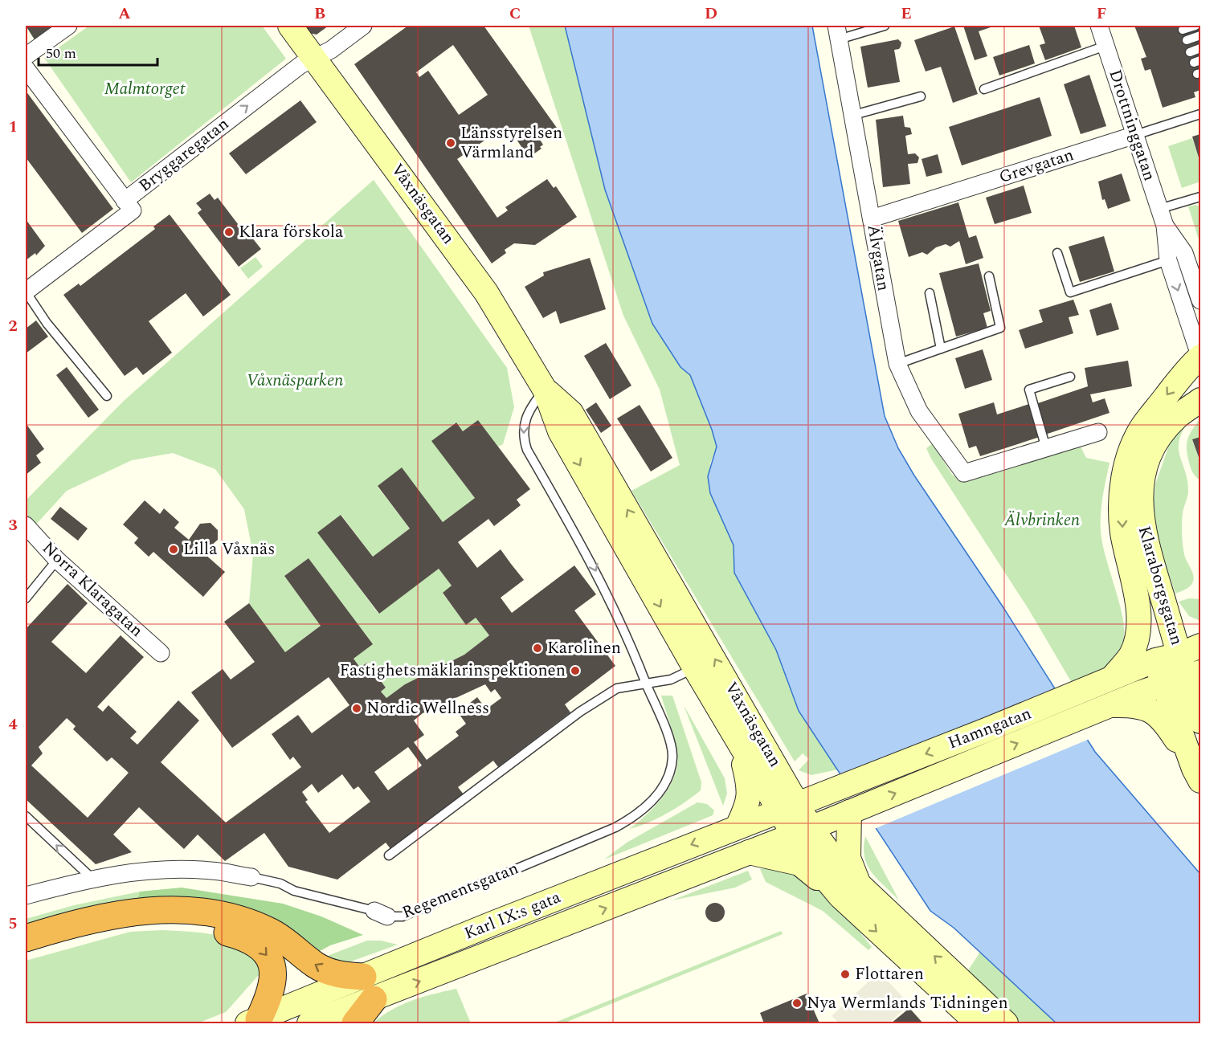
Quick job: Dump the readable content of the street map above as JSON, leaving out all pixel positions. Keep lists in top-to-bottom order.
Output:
{
  "streets": {
    "street": [
      "Drottninggatan",
      "Bryggaregatan",
      "Grevgatan",
      "Våxnäsgatan",
      "Älvgatan",
      "Klaraborgsgatan",
      "Norra Klaragatan",
      "Hamngatan",
      "Regementsgatan",
      "Karl IX:s gata"
    ]
  },
  "crossings": [
    ["Drottninggatan", "Grevgatan"],
    ["Drottninggatan", "Klaraborgsgatan"],
    ["Bryggaregatan", "Våxnäsgatan"],
    ["Grevgatan", "Älvgatan"],
    ["Våxnäsgatan", "Hamngatan"],
    ["Våxnäsgatan", "Regementsgatan"],
    ["Våxnäsgatan", "Karl IX:s gata"],
    ["Klaraborgsgatan", "Hamngatan"],
    ["Hamngatan", "Karl IX:s gata"]
  ],
  "one_way": ["Bryggaregatan", "Klaraborgsgatan"],
  "parks": ["Malmtorget", "Våxnäsparken", "Älvbrinken"],
  "places": [
    "Länsstyrelsen Värmland",
    "Klara förskola",
    "Lilla Våxnäs",
    "Karolinen",
    "Fastighetsmäklarinspektionen",
    "Nordic Wellness",
    "Flottaren",
    "Nya Wermlands Tidningen"
  ],
  "scale_bar": "50 m",
  "grid": {
    "columns": [
      "A",
      "B",
      "C",
      "D",
      "E",
      "F"
    ],
    "rows": [
      "1",
      "2",
      "3",
      "4",
      "5"
    ]
  }
}
